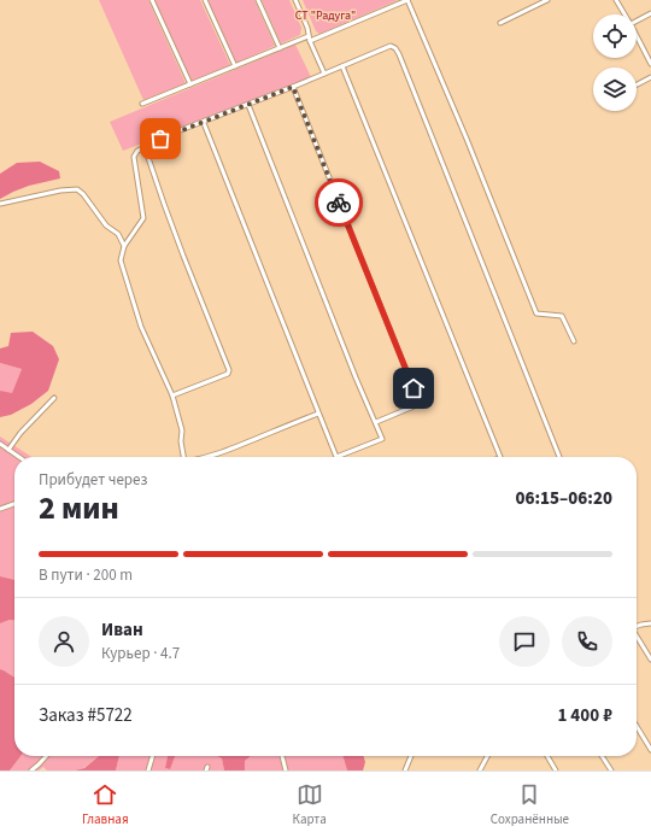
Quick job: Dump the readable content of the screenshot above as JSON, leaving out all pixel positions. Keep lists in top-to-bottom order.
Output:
{
  "parks": ["СТ \"Радуга\""],
  "page": {
    "heading": ["2 мин", "Прибудет через", "06:15–06:20"],
    "panel": [
      "Иван",
      "Курьер · 4.7",
      "Заказ #5722",
      "1 400 ₽"
    ],
    "bar": "В пути · 200 m",
    "tabs": ["Главная", "Карта", "Сохранённые"]
  }
}
